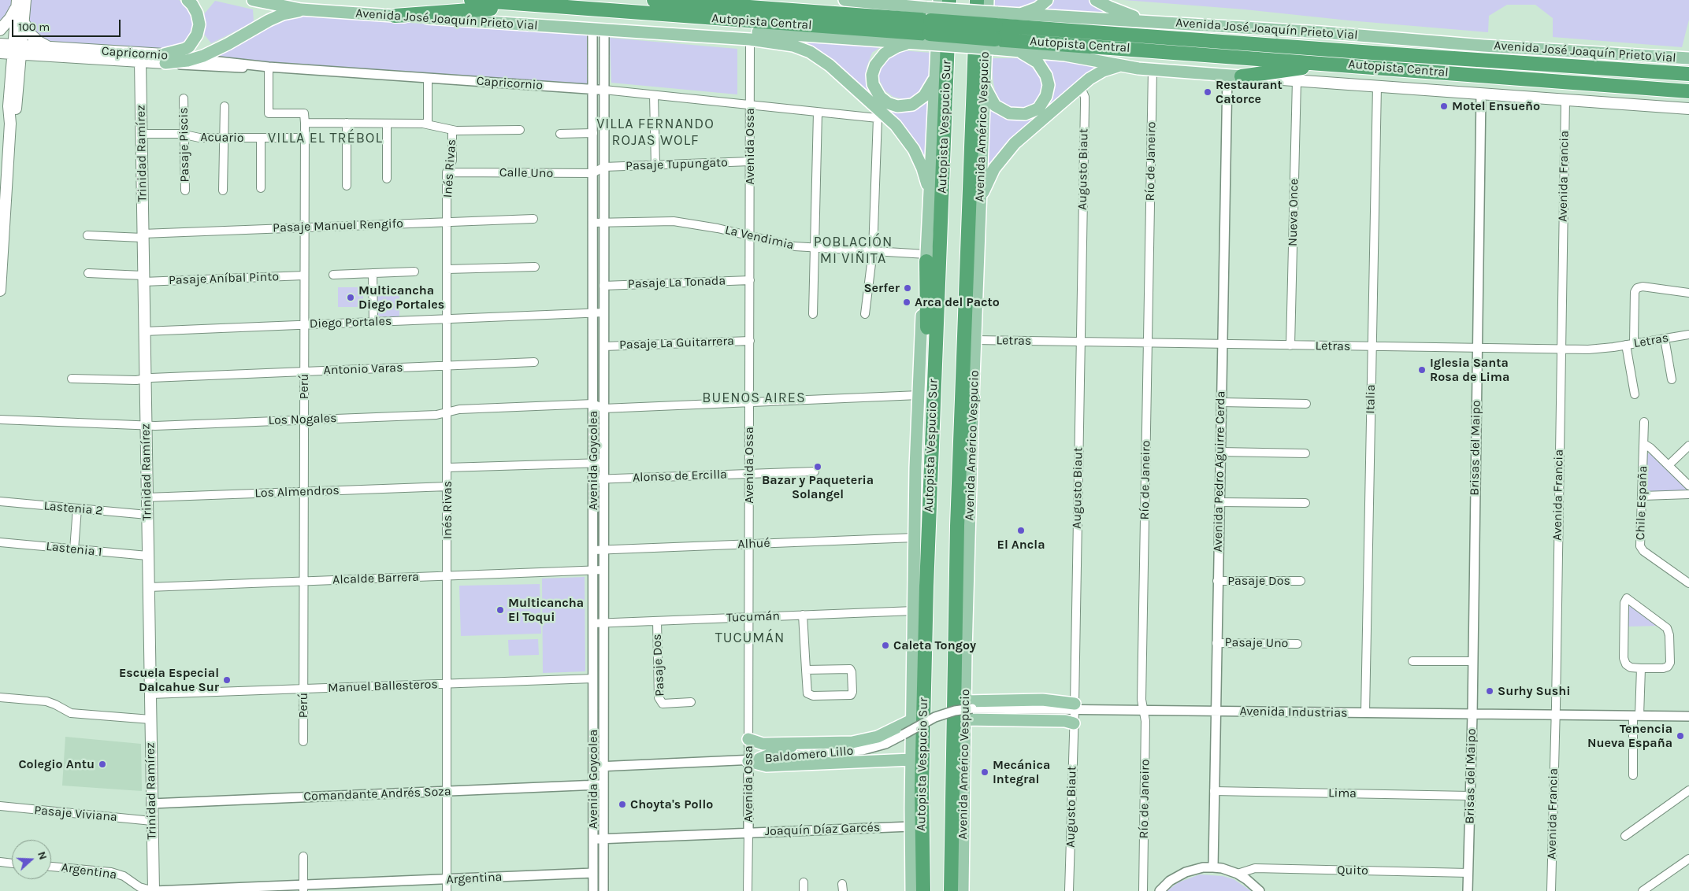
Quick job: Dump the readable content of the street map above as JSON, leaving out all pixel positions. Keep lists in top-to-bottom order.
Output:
{
  "streets": {
    "highway": ["Autopista Central", "Autopista Vespucio Sur"],
    "main road": [
      "Avenida José Joaquín Prieto Vial",
      "Capricornio",
      "Avenida Américo Vespucio",
      "Trinidad Ramírez"
    ],
    "street": [
      "Acuario",
      "Pasaje Piscis",
      "Avenida Ossa",
      "Río de Janeiro",
      "Pasaje Tupungato",
      "Inés Rivas",
      "Augusto Biaut",
      "Calle Uno",
      "Avenida Francia",
      "Nueva Once",
      "Pasaje Manuel Rengifo",
      "La Vendimia",
      "Pasaje Aníbal Pinto",
      "Pasaje La Tonada",
      "Diego Portales",
      "Letras",
      "Pasaje La Guitarrera",
      "Antonio Varas",
      "Perú",
      "Italia",
      "Los Nogales",
      "Brisas del Maipo",
      "Avenida Goycolea",
      "Avenida Pedro Aguirre Cerda",
      "Alonso de Ercilla",
      "Los Almendros",
      "Chile España",
      "Lastenia 2",
      "Alhué",
      "Lastenia 1",
      "Alcalde Barrera",
      "Pasaje Dos",
      "Tucumán",
      "Pasaje Uno",
      "Manuel Ballesteros",
      "Avenida Industrias",
      "Baldomero Lillo",
      "Lima",
      "Comandante Andrés Soza",
      "Pasaje Viviana",
      "Joaquín Díaz Garcés",
      "Quito",
      "Argentina"
    ]
  },
  "crossings": [
    ["Avenida José Joaquín Prieto Vial", "Autopista Central"],
    ["Avenida José Joaquín Prieto Vial", "Avenida Américo Vespucio"],
    ["Avenida José Joaquín Prieto Vial", "Avenida Ossa"],
    ["Avenida José Joaquín Prieto Vial", "Río de Janeiro"],
    ["Avenida José Joaquín Prieto Vial", "Augusto Biaut"],
    ["Avenida José Joaquín Prieto Vial", "Avenida Francia"],
    ["Avenida José Joaquín Prieto Vial", "Nueva Once"],
    ["Avenida José Joaquín Prieto Vial", "Italia"],
    ["Avenida José Joaquín Prieto Vial", "Brisas del Maipo"],
    ["Avenida José Joaquín Prieto Vial", "Avenida Goycolea"],
    ["Avenida José Joaquín Prieto Vial", "Avenida Pedro Aguirre Cerda"],
    ["Capricornio", "Avenida Ossa"],
    ["Capricornio", "Trinidad Ramírez"],
    ["Capricornio", "La Vendimia"],
    ["Capricornio", "Avenida Goycolea"],
    ["Avenida Américo Vespucio", "Letras"],
    ["Avenida Américo Vespucio", "Baldomero Lillo"],
    ["Acuario", "Pasaje Piscis"],
    ["Acuario", "Trinidad Ramírez"],
    ["Acuario", "Perú"],
    ["Avenida Ossa", "Pasaje Tupungato"],
    ["Avenida Ossa", "La Vendimia"],
    ["Avenida Ossa", "Pasaje La Tonada"],
    ["Avenida Ossa", "Pasaje La Guitarrera"],
    ["Avenida Ossa", "Alonso de Ercilla"],
    ["Avenida Ossa", "Alhué"],
    ["Avenida Ossa", "Tucumán"],
    ["Avenida Ossa", "Baldomero Lillo"],
    ["Avenida Ossa", "Joaquín Díaz Garcés"],
    ["Trinidad Ramírez", "Pasaje Manuel Rengifo"],
    ["Trinidad Ramírez", "Pasaje Aníbal Pinto"],
    ["Trinidad Ramírez", "Diego Portales"],
    ["Trinidad Ramírez", "Antonio Varas"],
    ["Trinidad Ramírez", "Los Nogales"],
    ["Trinidad Ramírez", "Los Almendros"],
    ["Trinidad Ramírez", "Lastenia 2"],
    ["Trinidad Ramírez", "Lastenia 1"],
    ["Trinidad Ramírez", "Alcalde Barrera"],
    ["Trinidad Ramírez", "Manuel Ballesteros"],
    ["Trinidad Ramírez", "Comandante Andrés Soza"],
    ["Trinidad Ramírez", "Pasaje Viviana"],
    ["Trinidad Ramírez", "Argentina"],
    ["Río de Janeiro", "Letras"],
    ["Río de Janeiro", "Avenida Industrias"],
    ["Pasaje Tupungato", "Calle Uno"],
    ["Pasaje Tupungato", "Avenida Goycolea"],
    ["Inés Rivas", "Calle Uno"],
    ["Inés Rivas", "Pasaje Manuel Rengifo"],
    ["Inés Rivas", "Diego Portales"],
    ["Inés Rivas", "Antonio Varas"],
    ["Inés Rivas", "Los Nogales"],
    ["Inés Rivas", "Los Almendros"],
    ["Inés Rivas", "Alcalde Barrera"],
    ["Inés Rivas", "Manuel Ballesteros"],
    ["Inés Rivas", "Comandante Andrés Soza"],
    ["Inés Rivas", "Argentina"],
    ["Augusto Biaut", "Letras"],
    ["Augusto Biaut", "Avenida Industrias"],
    ["Calle Uno", "Avenida Goycolea"],
    ["Avenida Francia", "Letras"],
    ["Avenida Francia", "Avenida Industrias"],
    ["Nueva Once", "Letras"],
    ["Pasaje Manuel Rengifo", "Perú"],
    ["La Vendimia", "Avenida Goycolea"],
    ["Pasaje Aníbal Pinto", "Perú"],
    ["Pasaje La Tonada", "Avenida Goycolea"],
    ["Diego Portales", "Perú"],
    ["Diego Portales", "Avenida Goycolea"],
    ["Letras", "Italia"],
    ["Letras", "Brisas del Maipo"],
    ["Letras", "Avenida Pedro Aguirre Cerda"],
    ["Pasaje La Guitarrera", "Avenida Goycolea"],
    ["Antonio Varas", "Perú"],
    ["Perú", "Los Nogales"],
    ["Perú", "Los Almendros"],
    ["Perú", "Alcalde Barrera"],
    ["Perú", "Manuel Ballesteros"],
    ["Italia", "Avenida Industrias"],
    ["Los Nogales", "Avenida Goycolea"],
    ["Brisas del Maipo", "Avenida Industrias"],
    ["Brisas del Maipo", "Lima"],
    ["Brisas del Maipo", "Quito"],
    ["Avenida Goycolea", "Alonso de Ercilla"],
    ["Avenida Goycolea", "Alhué"],
    ["Avenida Goycolea", "Alcalde Barrera"],
    ["Avenida Goycolea", "Tucumán"],
    ["Avenida Goycolea", "Manuel Ballesteros"],
    ["Avenida Goycolea", "Baldomero Lillo"],
    ["Avenida Goycolea", "Comandante Andrés Soza"],
    ["Avenida Goycolea", "Joaquín Díaz Garcés"],
    ["Avenida Goycolea", "Argentina"],
    ["Avenida Pedro Aguirre Cerda", "Pasaje Dos"],
    ["Avenida Pedro Aguirre Cerda", "Pasaje Uno"],
    ["Avenida Pedro Aguirre Cerda", "Avenida Industrias"],
    ["Avenida Pedro Aguirre Cerda", "Lima"],
    ["Pasaje Dos", "Tucumán"]
  ],
  "districts": [
    "VILLA FERNANDO ROJAS WOLF",
    "VILLA EL TRÉBOL",
    "POBLACIÓN MI VIÑITA",
    "BUENOS AIRES",
    "TUCUMÁN"
  ],
  "places": [
    "Restaurant Catorce",
    "Motel Ensueño",
    "Serfer",
    "Multicancha Diego Portales",
    "Arca del Pacto",
    "Iglesia Santa Rosa de Lima",
    "Bazar y Paqueteria Solangel",
    "El Ancla",
    "Multicancha El Toqui",
    "Caleta Tongoy",
    "Escuela Especial Dalcahue Sur",
    "Surhy Sushi",
    "Tenencia Nueva España",
    "Colegio Antu",
    "Mecánica Integral",
    "Choyta's Pollo"
  ],
  "scale_bar": "100 m",
  "north": "right"
}
